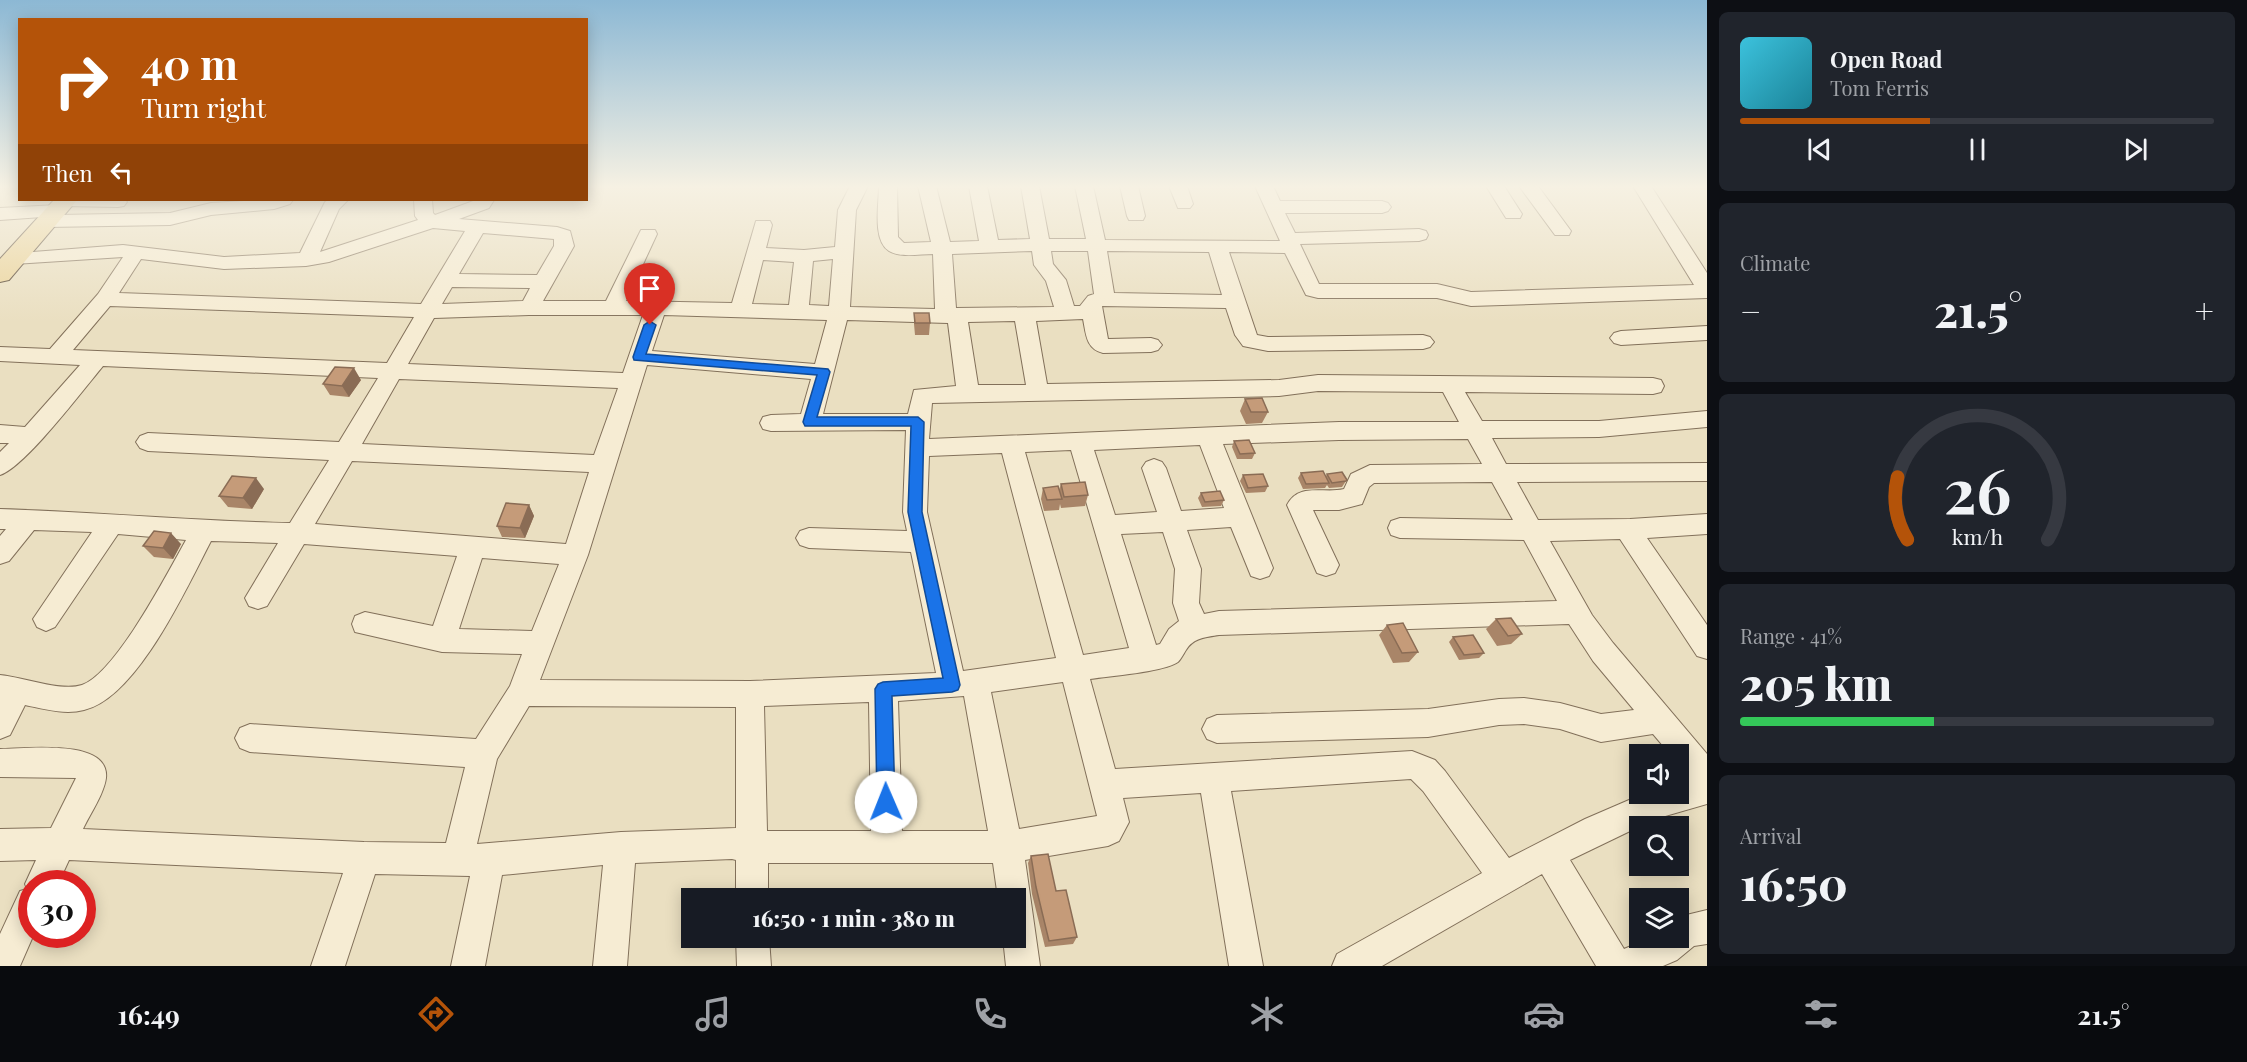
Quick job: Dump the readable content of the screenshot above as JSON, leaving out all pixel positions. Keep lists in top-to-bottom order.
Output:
{
  "page": {
    "turn": ["40 m", "Turn right"],
    "song": ["Open Road", "Tom Ferris"],
    "then": "Then",
    "tile": [
      "Climate",
      ["Range · 41%", "205 km"],
      ["Arrival", "16:50"]
    ],
    "heat": ["−", "21.5°", "+"],
    "limit": "30",
    "trip": "16:50 · 1 min · 380 m",
    "tabs": ["16:49", "21.5°"],
    "gauge": ["26", "km/h"]
  }
}
